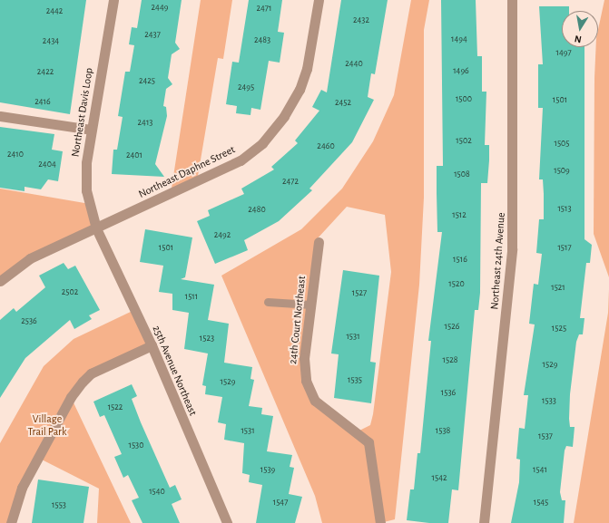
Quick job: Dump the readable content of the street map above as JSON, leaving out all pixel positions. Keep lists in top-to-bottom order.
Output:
{
  "streets": {
    "street": [
      "Northeast Davis Loop",
      "Northeast Daphne Street",
      "Northeast 24th Avenue",
      "24th Court Northeast",
      "25th Avenue Northeast"
    ]
  },
  "crossings": [
    ["Northeast Davis Loop", "Northeast Daphne Street"],
    ["Northeast Davis Loop", "25th Avenue Northeast"],
    ["Northeast Daphne Street", "25th Avenue Northeast"]
  ],
  "parks": ["Village Trail Park"],
  "house_numbers": [
    "2449",
    "2471",
    "2442",
    "2432",
    "2437",
    "1494",
    "2483",
    "2434",
    "1497",
    "2440",
    "1496",
    "2422",
    "2425",
    "2495",
    "1500",
    "1501",
    "2416",
    "2452",
    "2413",
    "1502",
    "1505",
    "2460",
    "2410",
    "2401",
    "2404",
    "1509",
    "1508",
    "2472",
    "1513",
    "2480",
    "1512",
    "2492",
    "1501",
    "1517",
    "1516",
    "1520",
    "1521",
    "2502",
    "1527",
    "1511",
    "2536",
    "1526",
    "1525",
    "1531",
    "1523",
    "1528",
    "1529",
    "1535",
    "1529",
    "1536",
    "1533",
    "1522",
    "1531",
    "1538",
    "1537",
    "1530",
    "1539",
    "1541",
    "1542",
    "1540",
    "1547",
    "1545",
    "1553"
  ],
  "north": "bottom"
}
